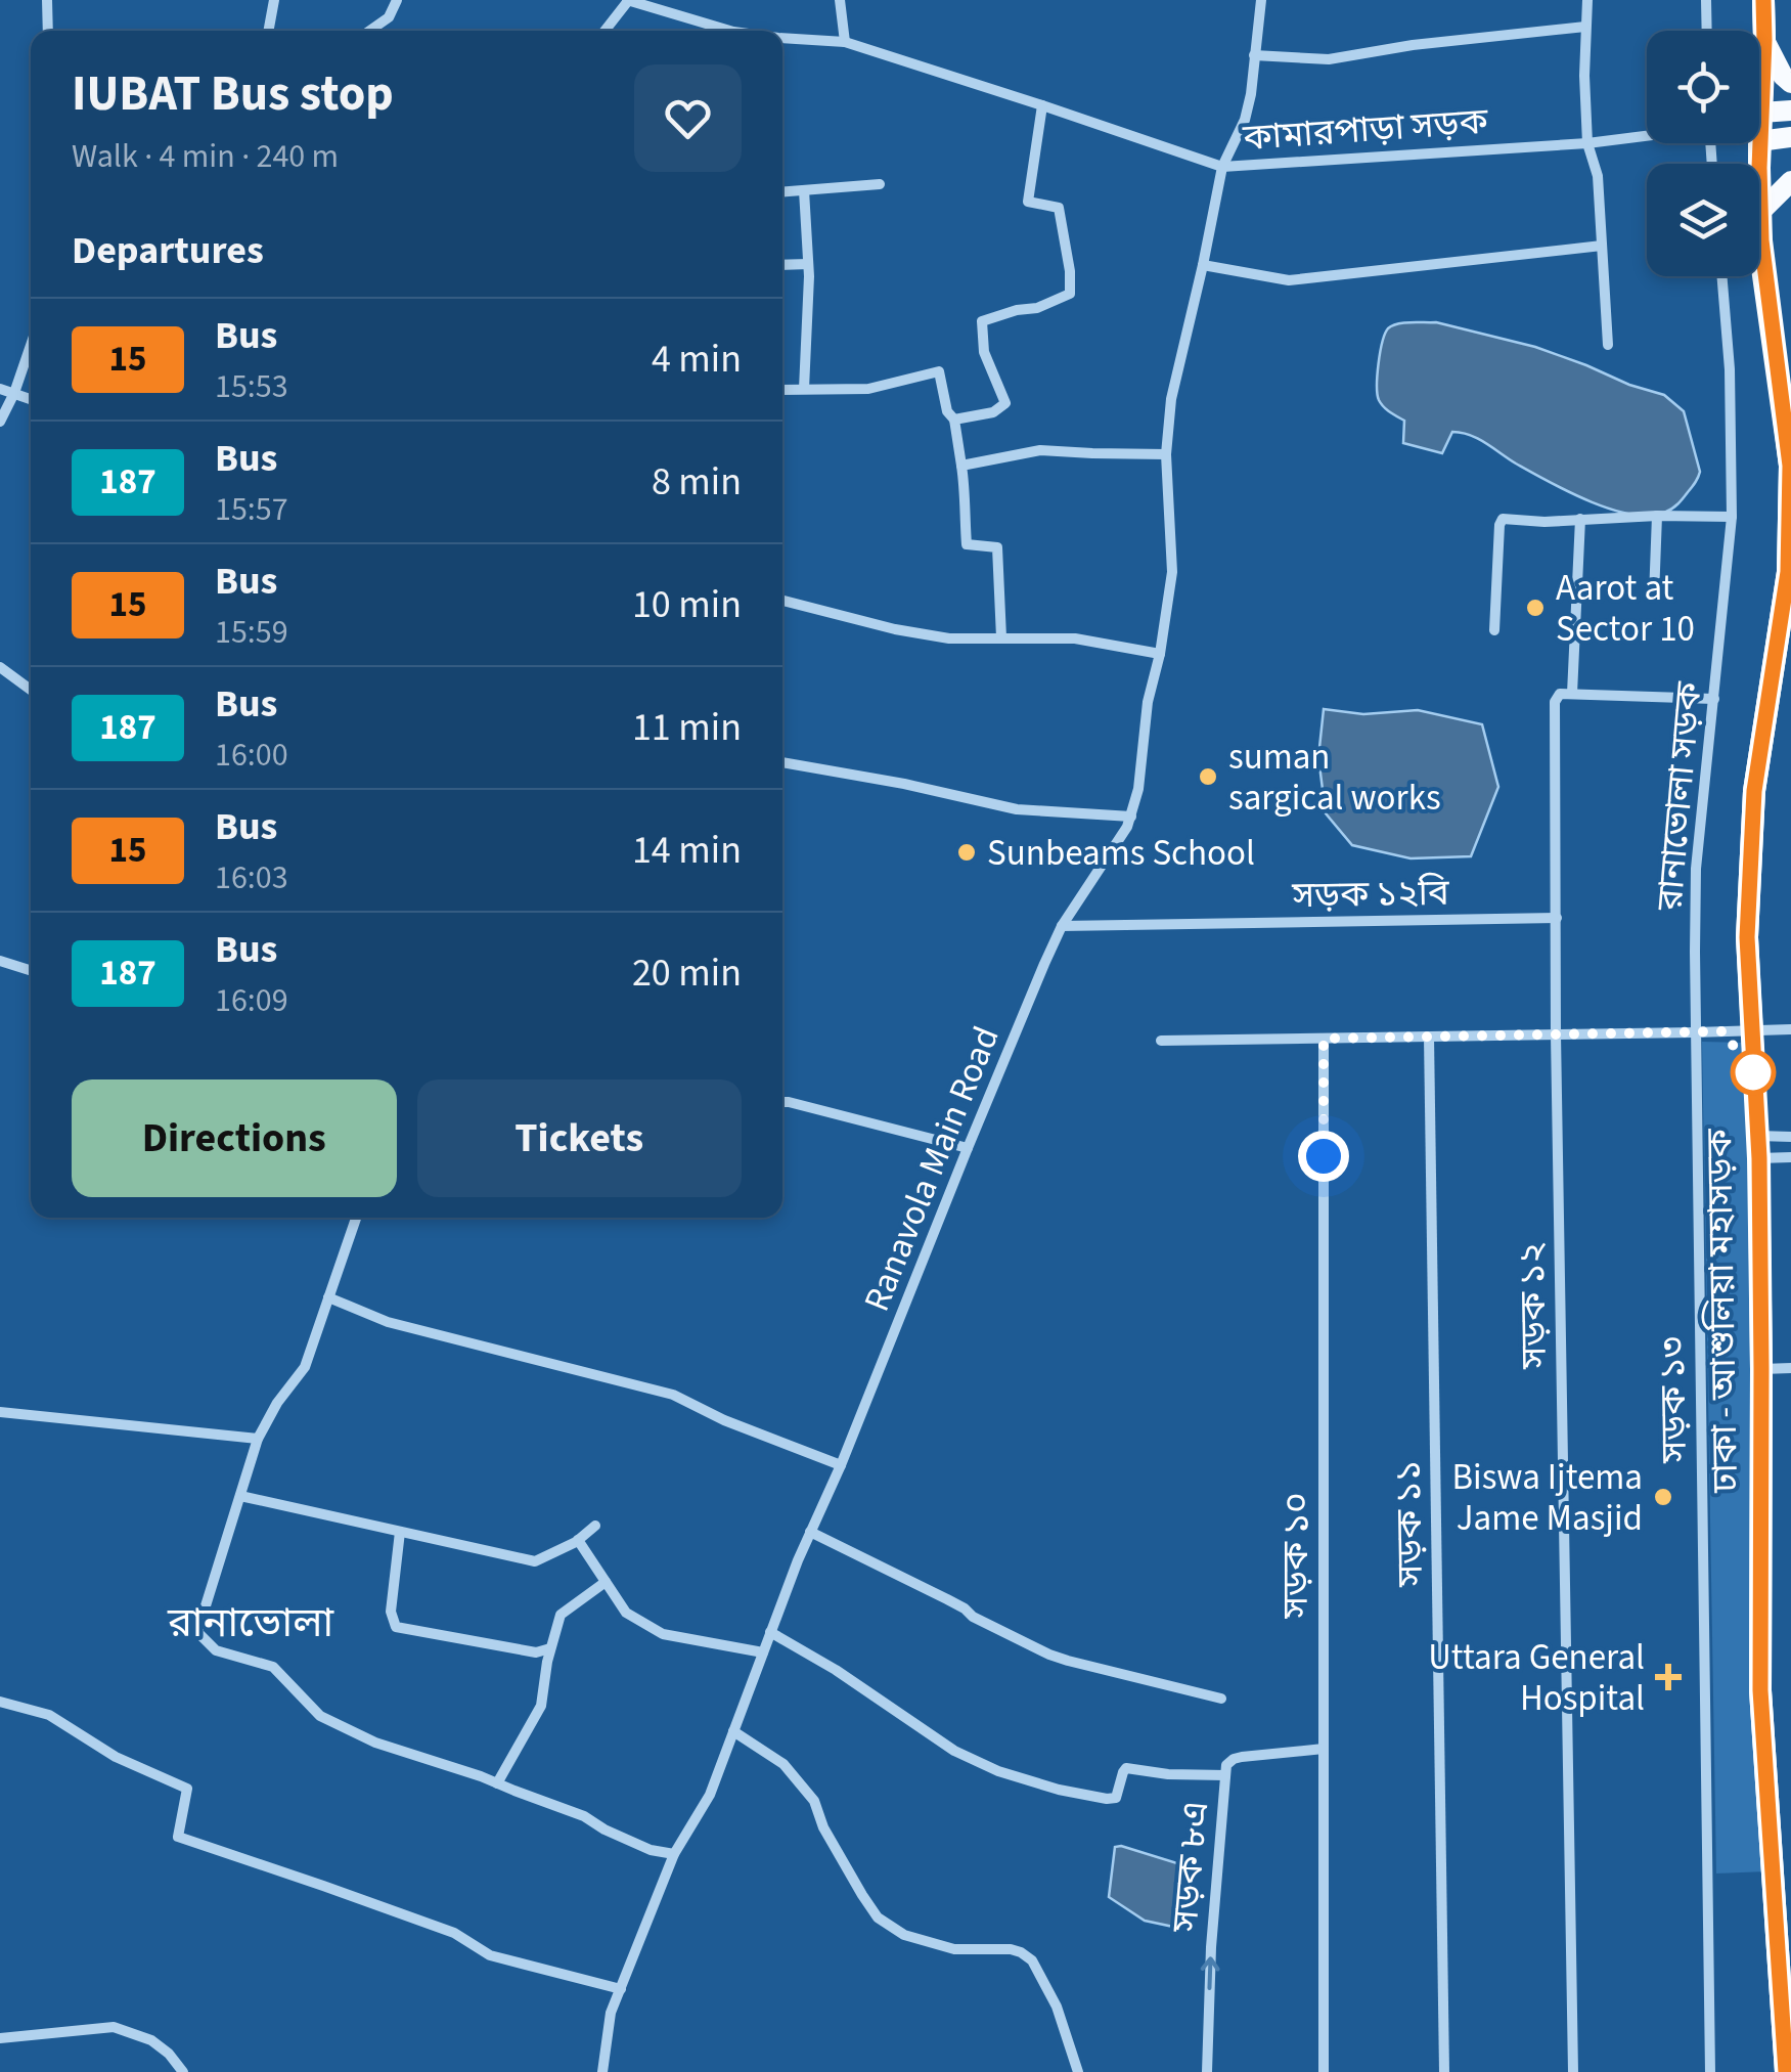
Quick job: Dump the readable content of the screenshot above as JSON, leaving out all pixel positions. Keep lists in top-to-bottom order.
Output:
{
  "streets": {
    "highway": ["ঢাকা - আশুলিয়া মহাসড়ক"],
    "street": [
      "কামারপাড়া সড়ক",
      "রানাভোলা সড়ক",
      "সড়ক ১২বি",
      "Ranavola Main Road",
      "সড়ক ১২",
      "সড়ক ১৩",
      "সড়ক ১১",
      "সড়ক ১০",
      "সড়ক ৮এ"
    ]
  },
  "crossings": [
    ["কামারপাড়া সড়ক", "Ranavola Main Road"],
    ["কামারপাড়া সড়ক", "ঢাকা - আশুলিয়া মহাসড়ক"],
    ["রানাভোলা সড়ক", "সড়ক ১৩"],
    ["সড়ক ১২বি", "Ranavola Main Road"],
    ["সড়ক ১২বি", "সড়ক ১২"],
    ["সড়ক ১০", "সড়ক ৮এ"]
  ],
  "one_way": ["সড়ক ৮এ"],
  "districts": ["রানাভোলা"],
  "places": {
    "other": [
      "Aarot at Sector 10",
      "suman sargical works",
      "Sunbeams School",
      "Biswa Ijtema Jame Masjid"
    ],
    "health": ["Uttara General Hospital"]
  },
  "lines": ["bus line 15"],
  "page": {
    "heading": [
      ["IUBAT Bus stop", "Walk · 4 min · 240 m"],
      "Departures"
    ],
    "list": [
      {
        "mark": "15",
        "name": "Bus",
        "note": "15:53",
        "value": "4 min"
      },
      {
        "mark": "187",
        "name": "Bus",
        "note": "15:57",
        "value": "8 min"
      },
      {
        "mark": "15",
        "name": "Bus",
        "note": "15:59",
        "value": "10 min"
      },
      {
        "mark": "187",
        "name": "Bus",
        "note": "16:00",
        "value": "11 min"
      },
      {
        "mark": "15",
        "name": "Bus",
        "note": "16:03",
        "value": "14 min"
      },
      {
        "mark": "187",
        "name": "Bus",
        "note": "16:09",
        "value": "20 min"
      }
    ],
    "buttons": ["Directions", "Tickets"]
  }
}
